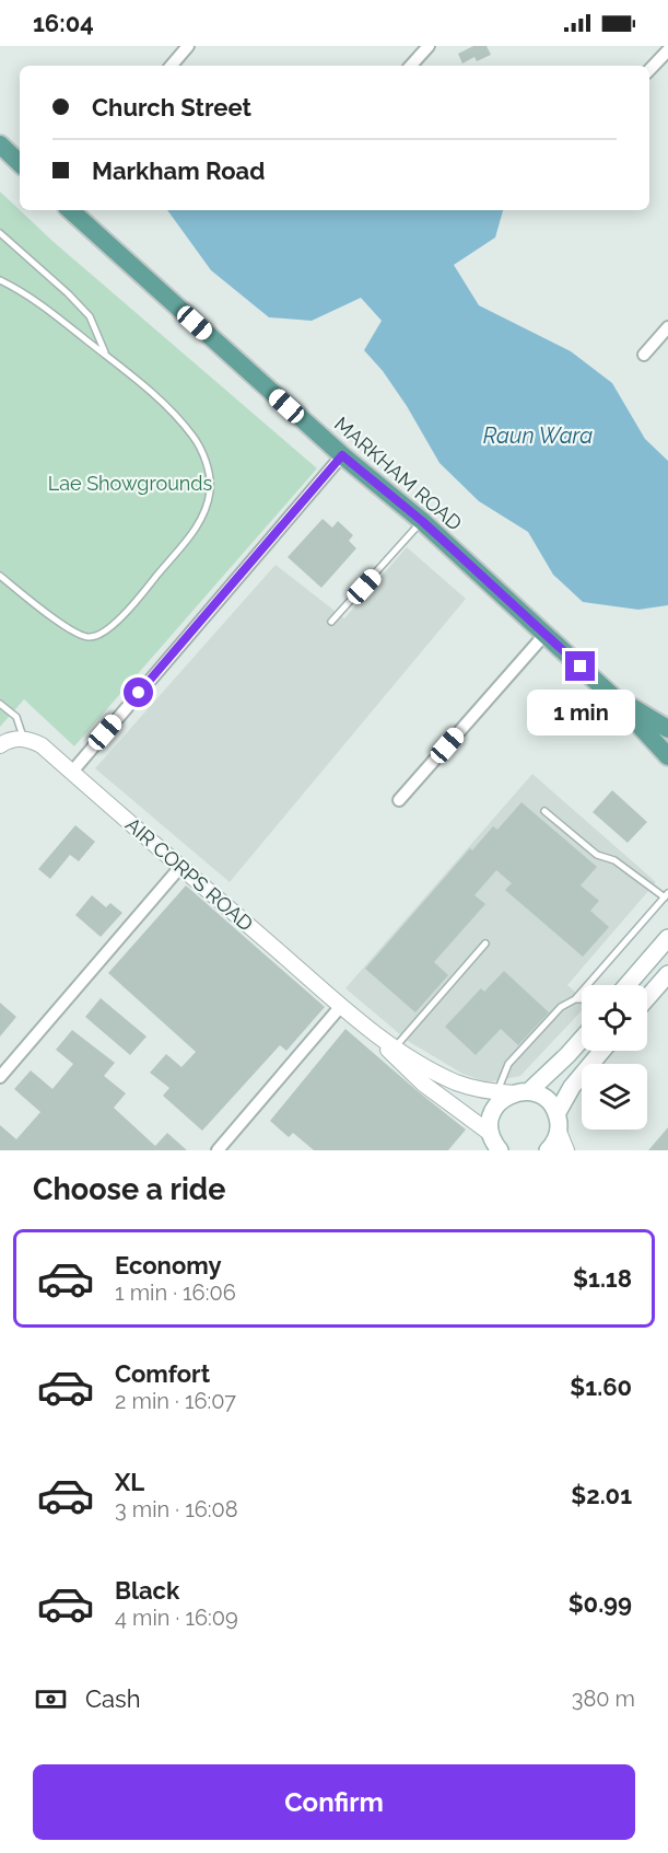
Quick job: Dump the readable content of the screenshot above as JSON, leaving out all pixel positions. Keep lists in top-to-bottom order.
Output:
{
  "streets": {
    "main road": ["MARKHAM ROAD"],
    "street": ["AIR CORPS ROAD"]
  },
  "water": ["Raun Wara"],
  "parks": ["Lae Showgrounds"],
  "page": {
    "status": "16:04",
    "banner": ["Church Street", "Markham Road"],
    "bubble": "1 min",
    "heading": "Choose a ride",
    "list": [
      {
        "name": "Economy",
        "note": "1 min · 16:06",
        "value": "$1.18"
      },
      {
        "name": "Comfort",
        "note": "2 min · 16:07",
        "value": "$1.60"
      },
      {
        "name": "XL",
        "note": "3 min · 16:08",
        "value": "$2.01"
      },
      {
        "name": "Black",
        "note": "4 min · 16:09",
        "value": "$0.99"
      }
    ],
    "pay": ["Cash", "380 m"],
    "buttons": "Confirm"
  }
}
